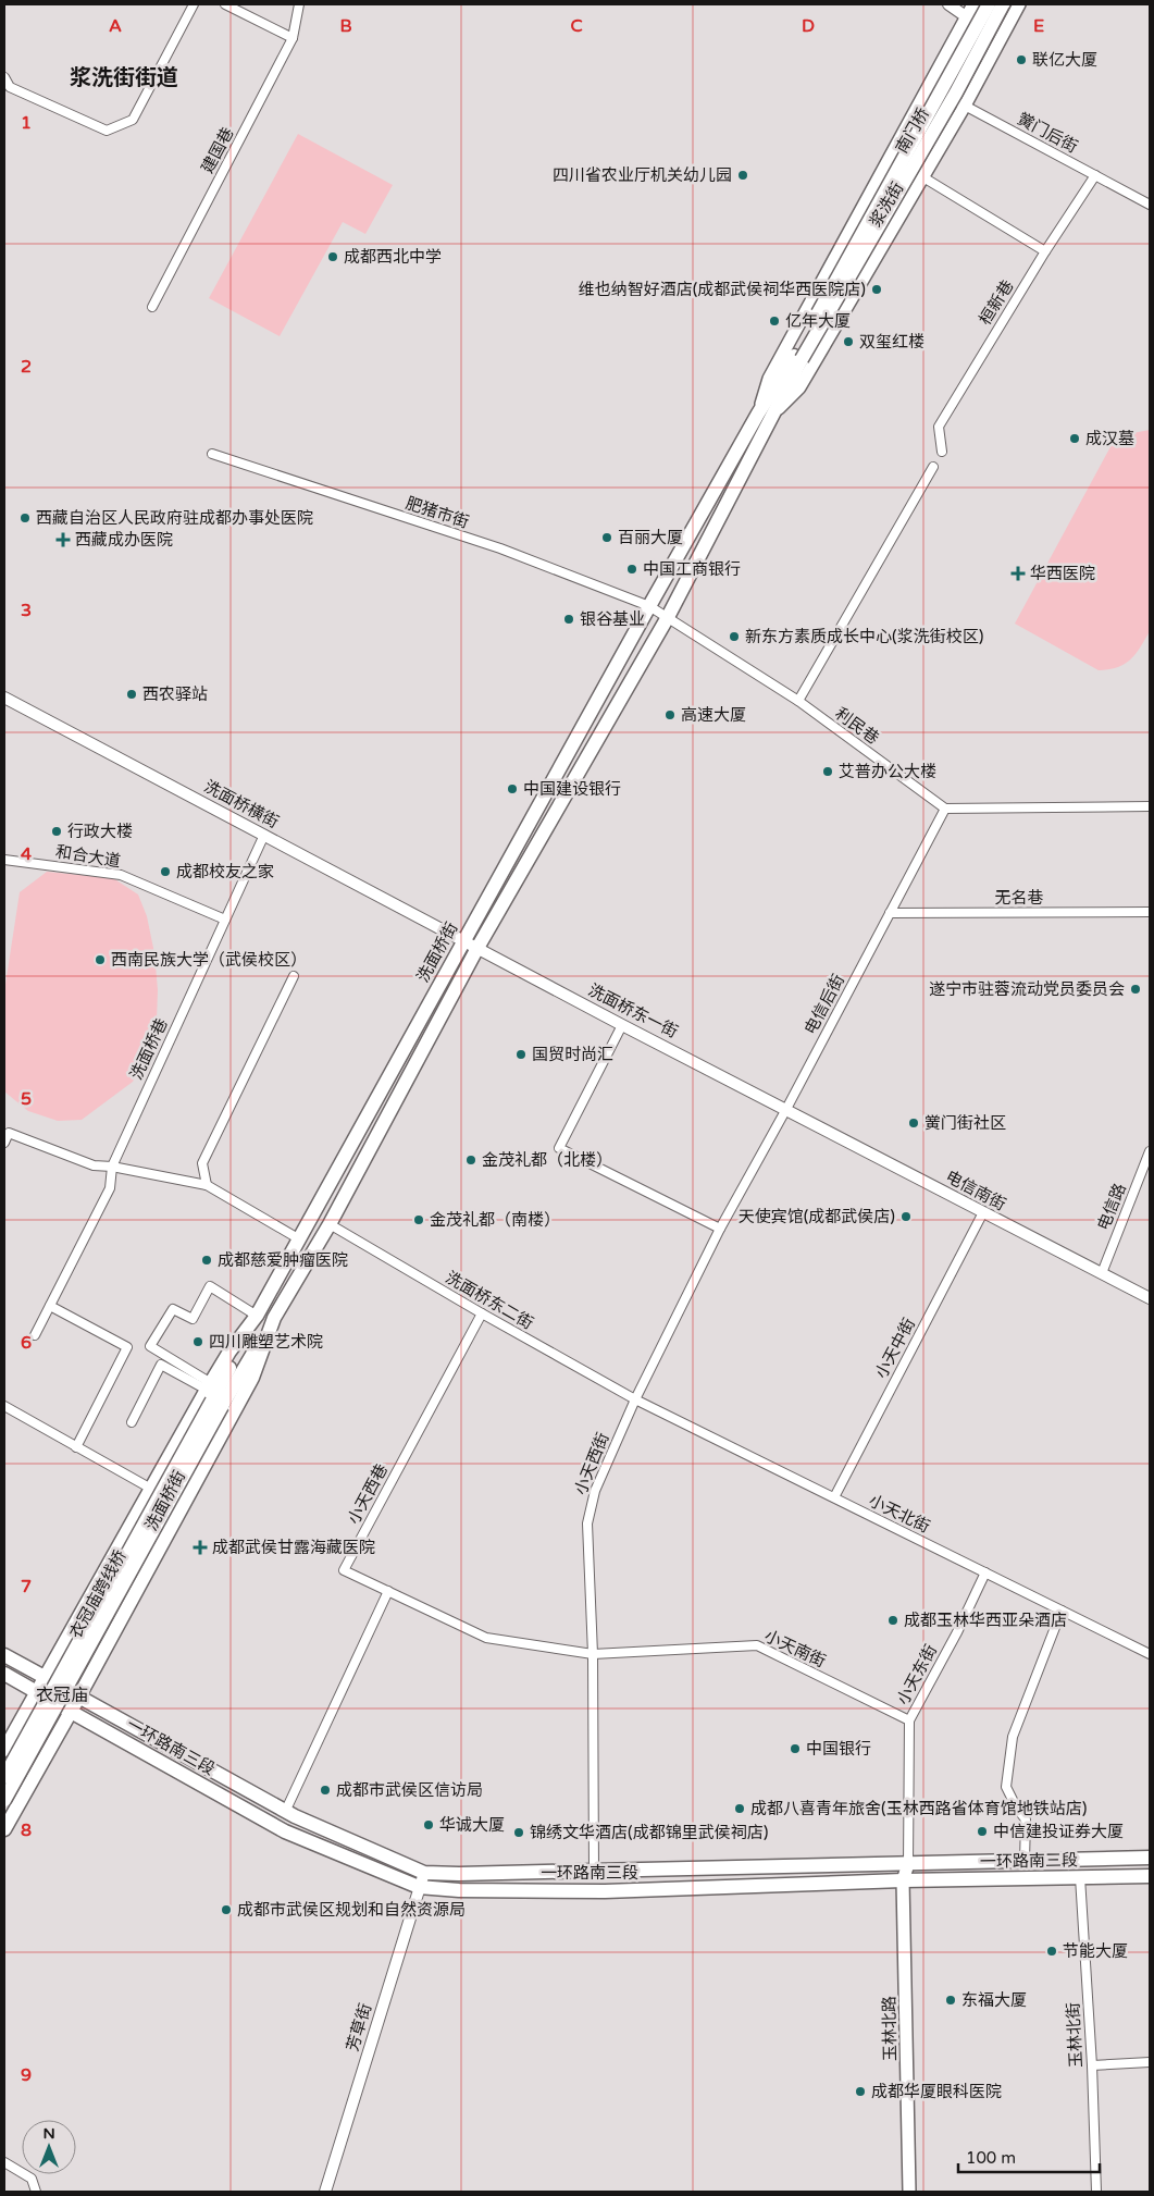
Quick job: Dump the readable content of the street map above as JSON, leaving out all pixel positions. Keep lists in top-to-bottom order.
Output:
{
  "streets": {
    "main road": [
      "南门桥",
      "浆洗街",
      "洗面桥街",
      "衣冠庙跨线桥",
      "一环路南三段",
      "玉林北路"
    ],
    "street": [
      "黉门后街",
      "建国巷",
      "桓新巷",
      "肥猪市街",
      "利民巷",
      "洗面桥横街",
      "和合大道",
      "无名巷",
      "电信后街",
      "洗面桥东一街",
      "洗面桥巷",
      "电信南街",
      "电信路",
      "洗面桥东二街",
      "小天中街",
      "小天西街",
      "小天西巷",
      "小天北街",
      "小天南街",
      "小天东街",
      "芳草街",
      "玉林北街"
    ]
  },
  "crossings": [
    ["南门桥", "浆洗街"],
    ["黉门后街", "浆洗街"],
    ["黉门后街", "桓新巷"],
    ["浆洗街", "肥猪市街"],
    ["浆洗街", "利民巷"],
    ["浆洗街", "洗面桥街"],
    ["肥猪市街", "利民巷"],
    ["肥猪市街", "洗面桥街"],
    ["利民巷", "洗面桥街"],
    ["洗面桥横街", "洗面桥街"],
    ["洗面桥横街", "洗面桥东一街"],
    ["洗面桥横街", "洗面桥巷"],
    ["和合大道", "洗面桥巷"],
    ["无名巷", "电信后街"],
    ["洗面桥街", "洗面桥东一街"],
    ["洗面桥街", "洗面桥东二街"],
    ["洗面桥街", "衣冠庙跨线桥"],
    ["洗面桥街", "一环路南三段"],
    ["电信后街", "洗面桥东一街"],
    ["电信后街", "电信南街"],
    ["电信后街", "小天西街"],
    ["洗面桥东一街", "电信南街"],
    ["洗面桥东一街", "小天西街"],
    ["电信南街", "电信路"],
    ["电信南街", "小天中街"],
    ["电信南街", "小天西街"],
    ["洗面桥东二街", "小天西街"],
    ["洗面桥东二街", "小天西巷"],
    ["洗面桥东二街", "小天北街"],
    ["小天中街", "小天北街"],
    ["小天西街", "小天西巷"],
    ["小天西街", "小天北街"],
    ["小天西街", "小天南街"],
    ["小天西街", "一环路南三段"],
    ["小天西巷", "小天南街"],
    ["小天北街", "小天东街"],
    ["小天南街", "小天东街"],
    ["小天东街", "一环路南三段"],
    ["小天东街", "玉林北路"],
    ["一环路南三段", "芳草街"],
    ["一环路南三段", "玉林北路"],
    ["一环路南三段", "玉林北街"]
  ],
  "districts": ["浆洗街街道", "衣冠庙"],
  "places": {
    "other": [
      "联亿大厦",
      "四川省农业厅机关幼儿园",
      "成都西北中学",
      "维也纳智好酒店(成都武侯祠华西医院店)",
      "亿年大厦",
      "双玺红楼",
      "成汉墓",
      "西藏自治区人民政府驻成都办事处医院",
      "百丽大厦",
      "中国工商银行",
      "银谷基业",
      "新东方素质成长中心(浆洗街校区)",
      "西农驿站",
      "高速大厦",
      "艾普办公大楼",
      "中国建设银行",
      "行政大楼",
      "成都校友之家",
      "西南民族大学（武侯校区）",
      "遂宁市驻蓉流动党员委员会",
      "国贸时尚汇",
      "黉门街社区",
      "金茂礼都（北楼）",
      "天使宾馆(成都武侯店)",
      "金茂礼都（南楼）",
      "成都慈爱肿瘤医院",
      "四川雕塑艺术院",
      "成都玉林华西亚朵酒店",
      "中国银行",
      "成都市武侯区信访局",
      "成都八喜青年旅舍(玉林西路省体育馆地铁站店)",
      "华诚大厦",
      "中信建投证券大厦",
      "锦绣文华酒店(成都锦里武侯祠店)",
      "成都市武侯区规划和自然资源局",
      "节能大厦",
      "东福大厦",
      "成都华厦眼科医院"
    ],
    "health": ["西藏成办医院", "华西医院", "成都武侯甘露海藏医院"]
  },
  "scale_bar": "100 m",
  "north": "top",
  "grid": {
    "columns": [
      "A",
      "B",
      "C",
      "D",
      "E"
    ],
    "rows": [
      "1",
      "2",
      "3",
      "4",
      "5",
      "6",
      "7",
      "8",
      "9"
    ]
  }
}
